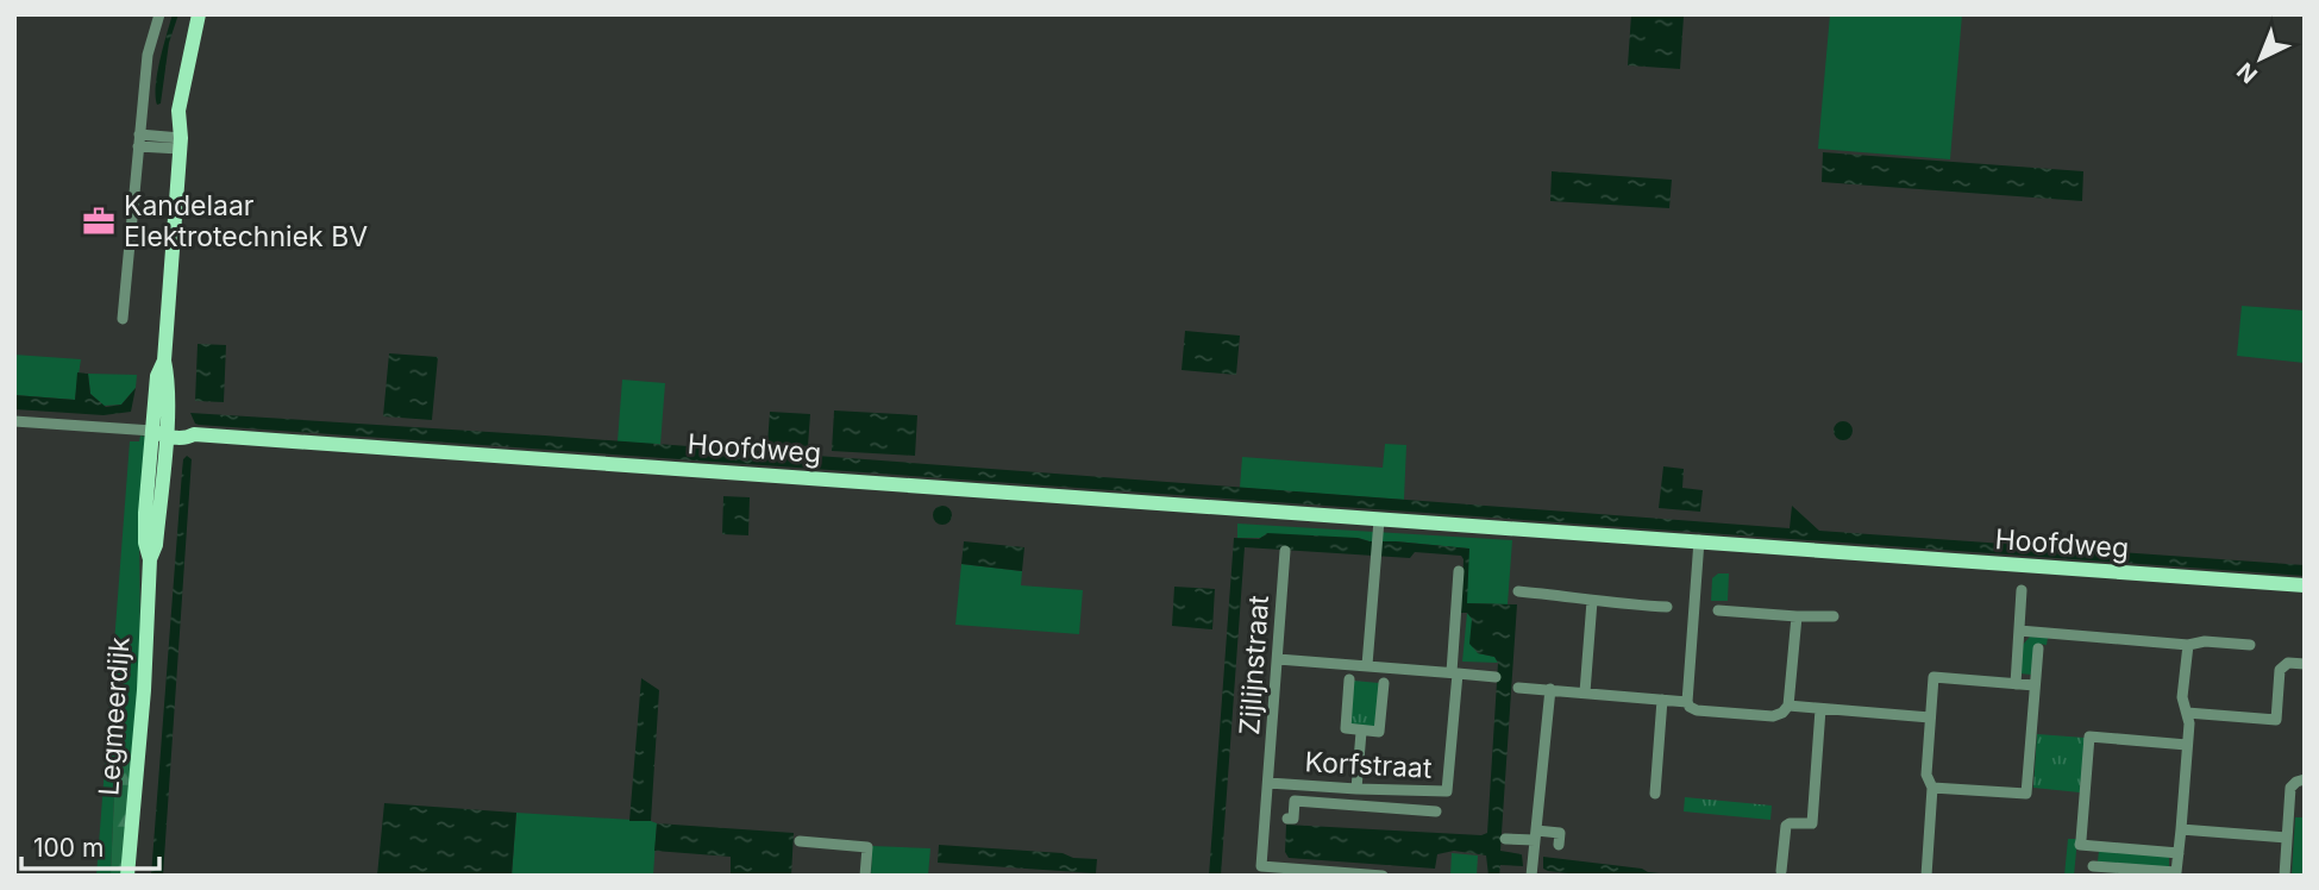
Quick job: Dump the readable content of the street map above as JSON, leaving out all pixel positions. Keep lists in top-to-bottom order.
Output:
{
  "streets": {
    "main road": ["Hoofdweg", "Legmeerdijk"],
    "street": ["Zijlijnstraat", "Korfstraat"]
  },
  "crossings": [
    ["Hoofdweg", "Legmeerdijk"],
    ["Zijlijnstraat", "Korfstraat"]
  ],
  "places": {
    "office": ["Kandelaar Elektrotechniek BV"]
  },
  "scale_bar": "100 m",
  "north": "bottom left"
}
